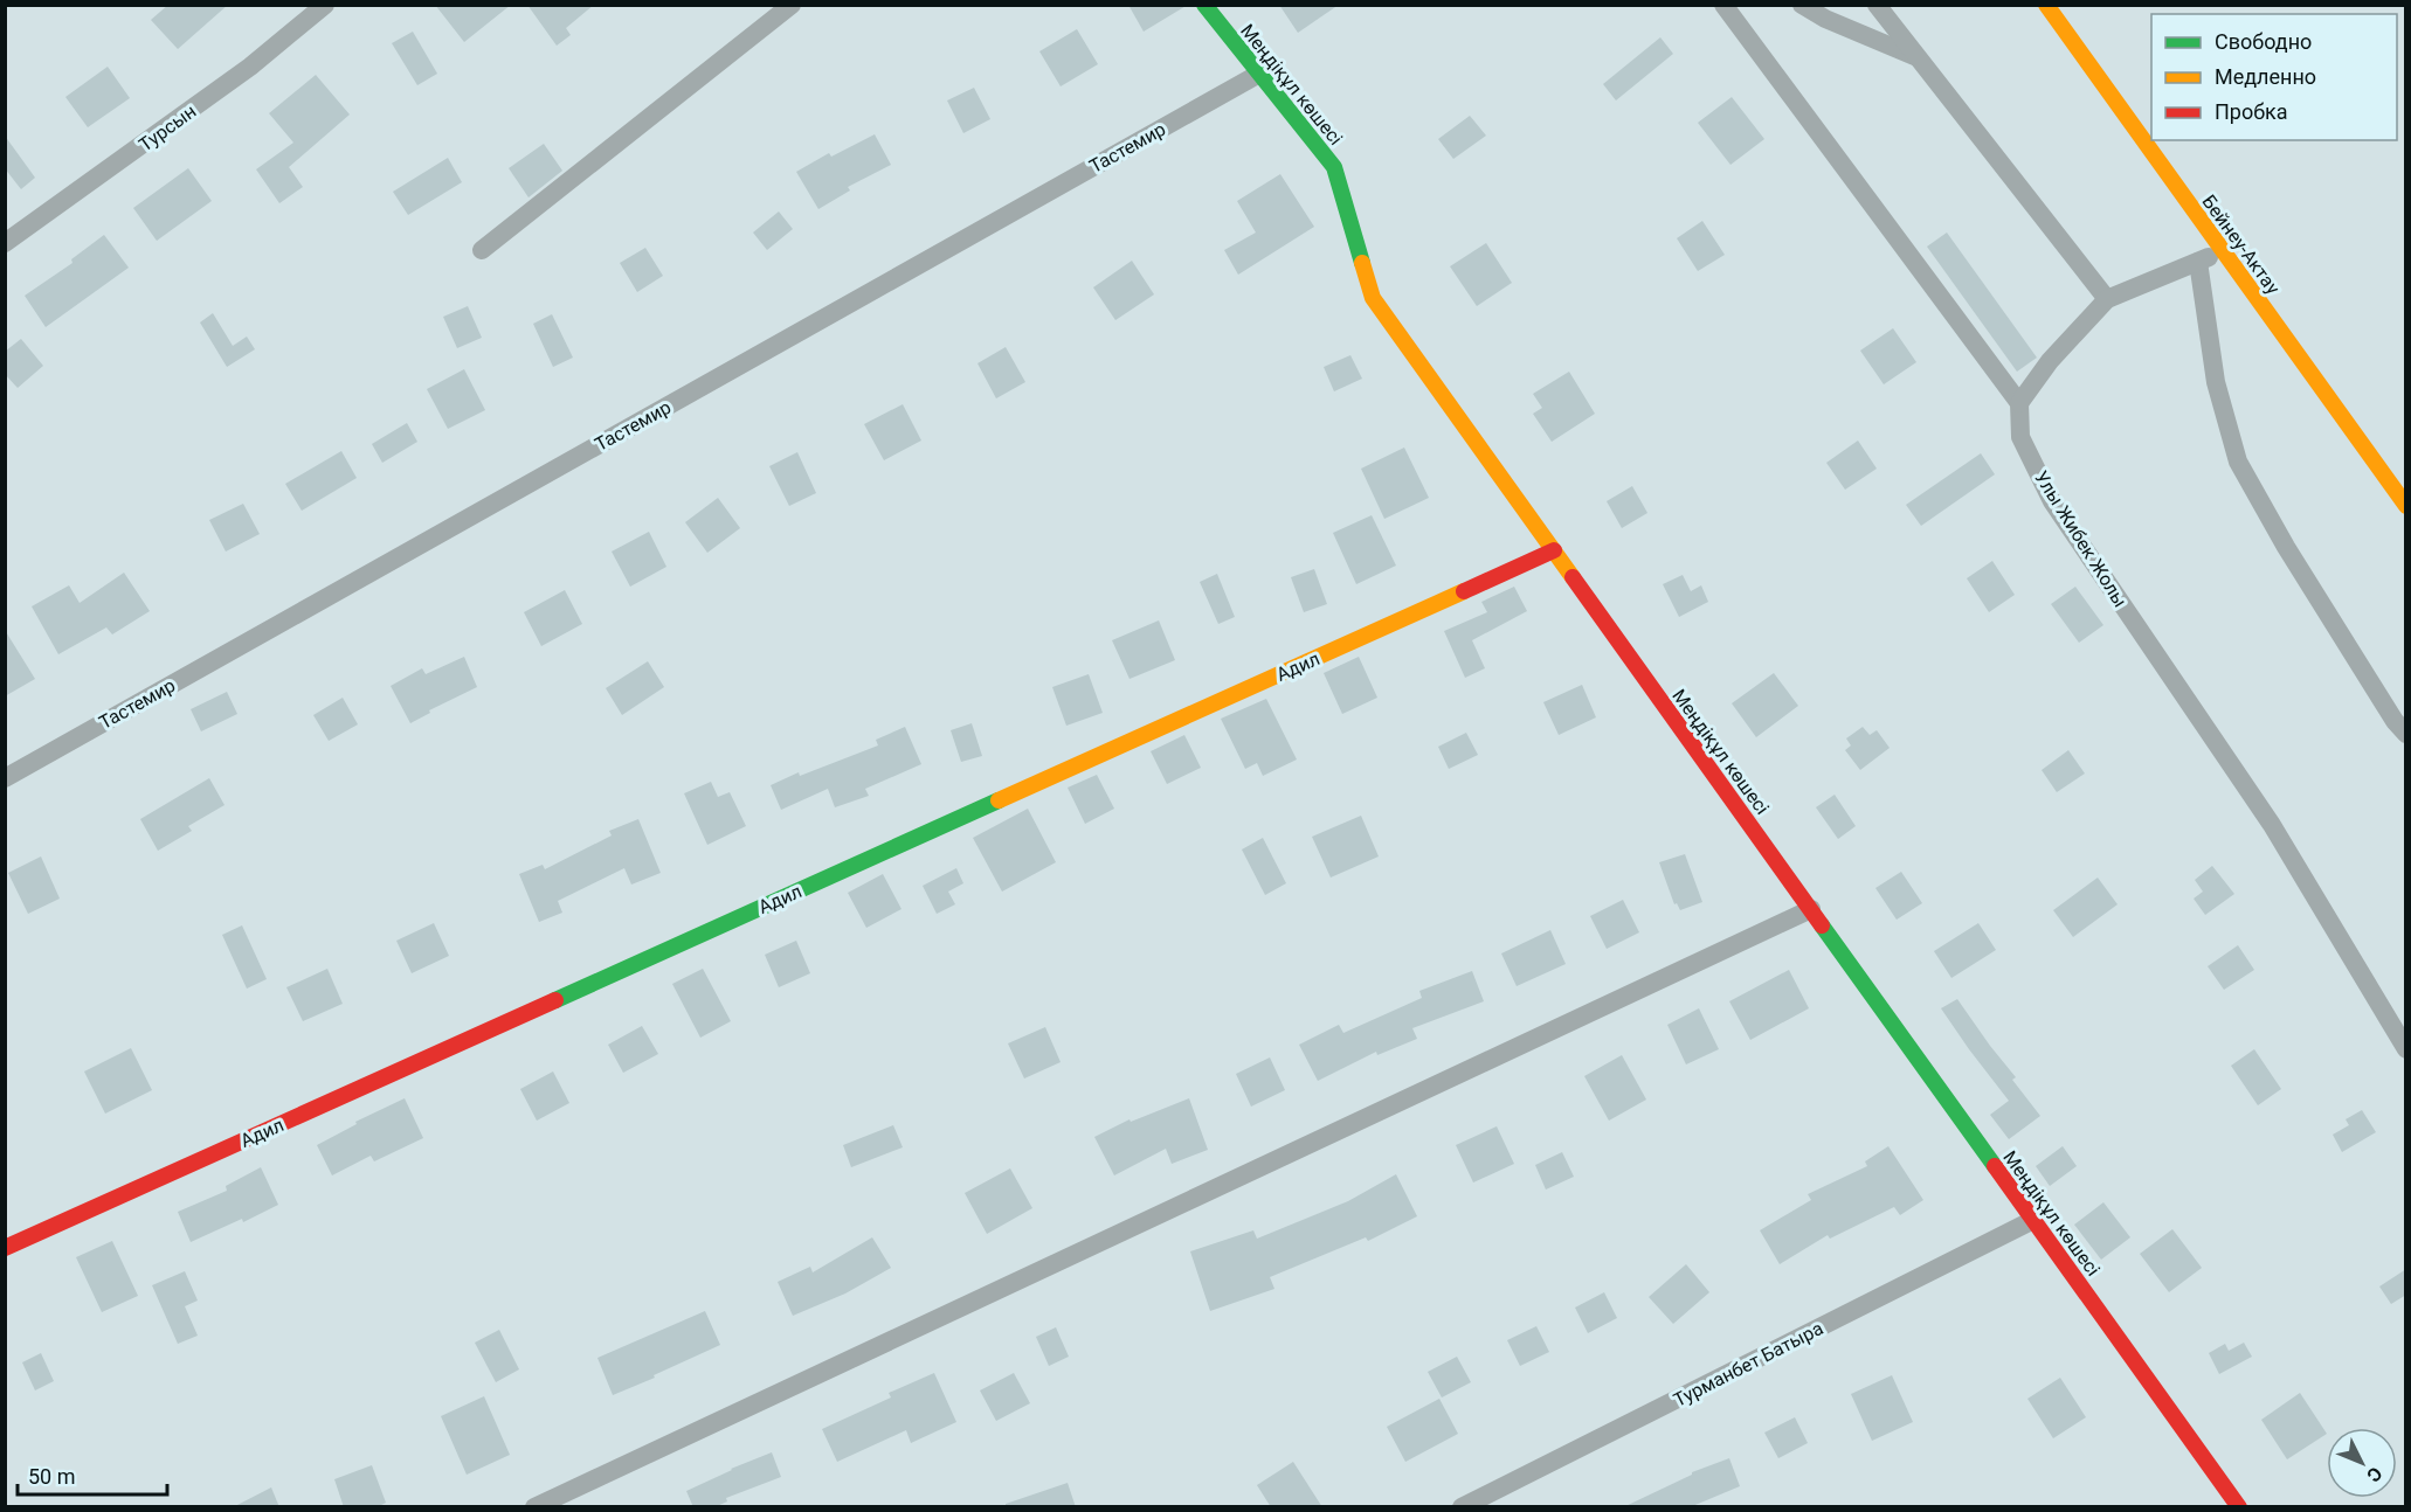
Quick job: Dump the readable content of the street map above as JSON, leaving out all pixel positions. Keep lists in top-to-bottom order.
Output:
{
  "streets": {
    "main road": ["Меңдіқұл көшесі", "Бейнеу-Актау", "Адил"],
    "street": [
      "Турсын",
      "Тастемир",
      "Улы Жибек Жолы",
      "Турманбет Батыра"
    ]
  },
  "crossings": [
    ["Меңдіқұл көшесі", "Тастемир"],
    ["Меңдіқұл көшесі", "Адил"],
    ["Меңдіқұл көшесі", "Турманбет Батыра"]
  ],
  "legend": ["Свободно", "Медленно", "Пробка"],
  "scale_bar": "50 m",
  "north": "bottom right"
}
